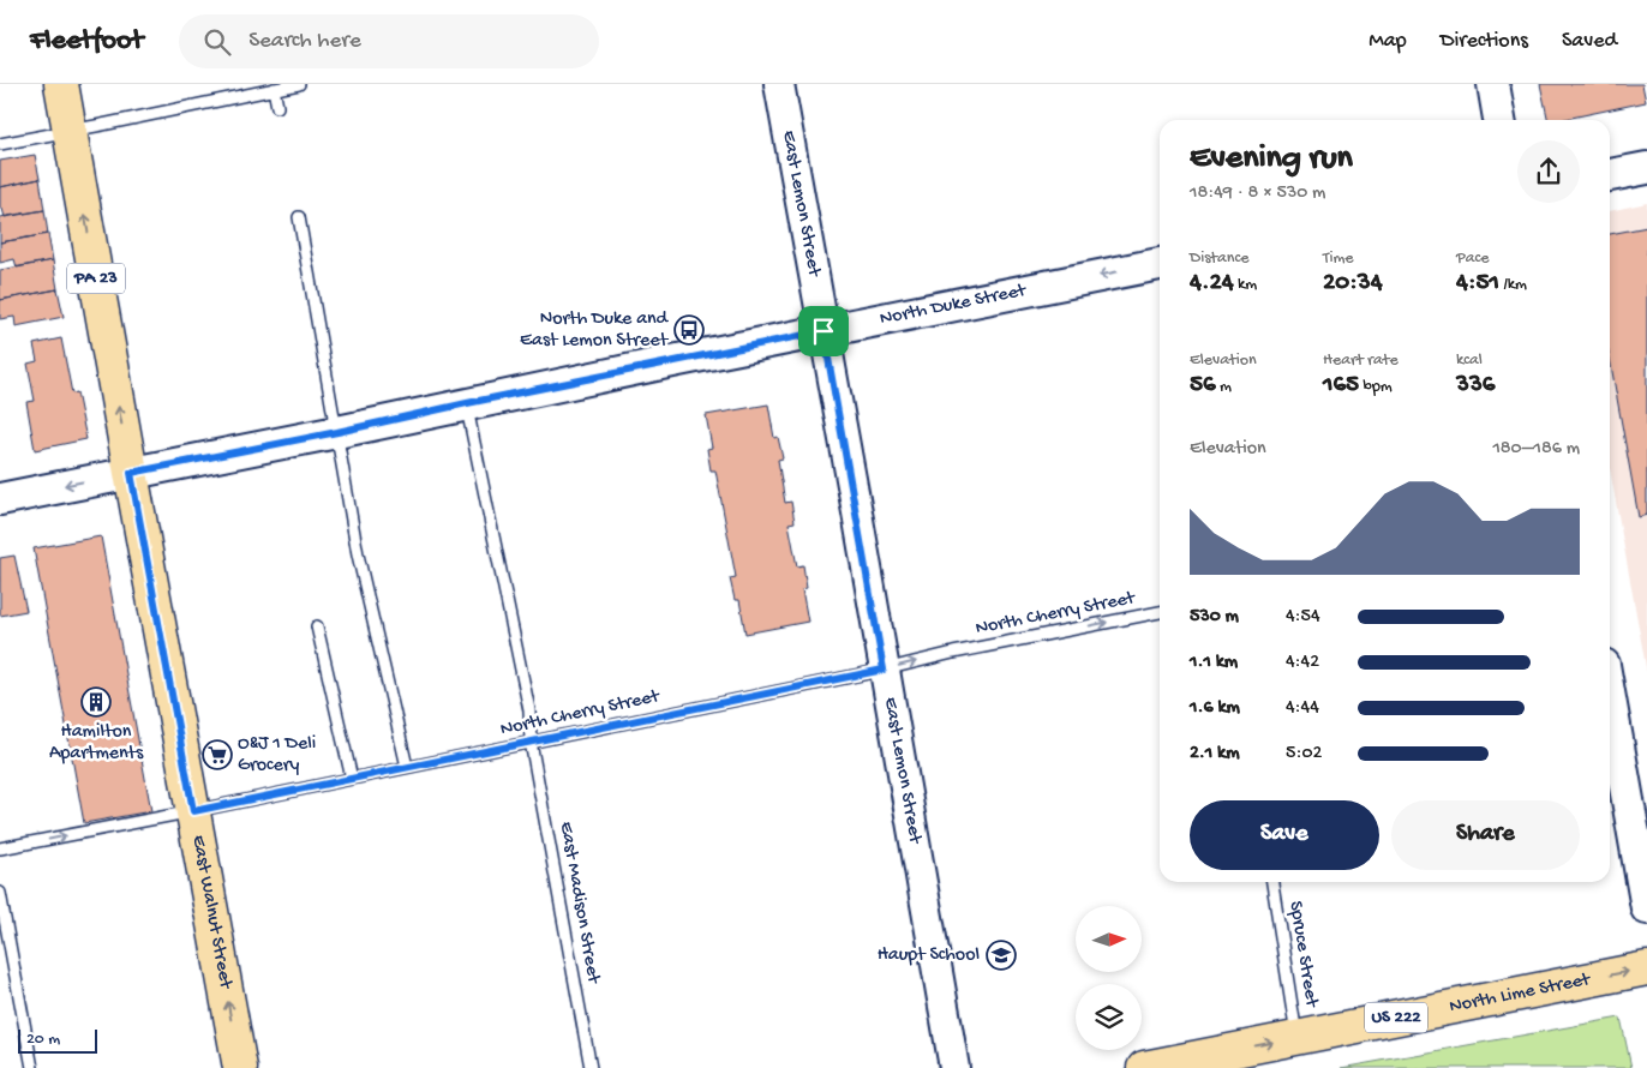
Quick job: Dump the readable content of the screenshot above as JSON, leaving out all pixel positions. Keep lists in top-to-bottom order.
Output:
{
  "streets": {
    "main road": [
      "PA 23",
      "North Duke Street",
      "East Walnut Street",
      "North Lime Street",
      "US 222"
    ],
    "street": ["East Lemon Street"],
    "lane": ["North Cherry Street", "East Madison Street", "Spruce Street"]
  },
  "crossings": [
    ["East Lemon Street", "North Duke Street"],
    ["East Lemon Street", "North Cherry Street"],
    ["North Duke Street", "East Madison Street"],
    ["North Duke Street", "East Walnut Street"],
    ["North Cherry Street", "East Madison Street"],
    ["North Cherry Street", "East Walnut Street"],
    ["Spruce Street", "North Lime Street"]
  ],
  "one_way": [
    "North Duke Street",
    "North Cherry Street",
    "East Walnut Street",
    "North Lime Street"
  ],
  "places": {
    "bus stop": ["North Duke and East Lemon Street"],
    "building": ["Hamilton Apartments"],
    "supermarket": ["O&J 1 Deli Grocery"],
    "school or university": ["Haupt School"]
  },
  "scale_bar": "20 m",
  "north": "right",
  "page": {
    "header": "Fleetfoot",
    "search": "Search here",
    "nav": ["Map", "Directions", "Saved"],
    "heading": ["Evening run", "18:49 · 8 × 530 m"],
    "stats": [
      ["Distance", "4.24 km"],
      ["Time", "20:34"],
      ["Pace", "4:51 /km"],
      ["Elevation", "56 m"],
      ["Heart rate", "165 bpm"],
      ["kcal", "336"]
    ],
    "chart": ["Elevation", "180–186 m"],
    "list": [
      {
        "name": "530 m",
        "note": "4:54"
      },
      {
        "name": "1.1 km",
        "note": "4:42"
      },
      {
        "name": "1.6 km",
        "note": "4:44"
      },
      {
        "name": "2.1 km",
        "note": "5:02"
      }
    ],
    "buttons": ["Save", "Share"],
    "scale": "20 m"
  }
}
